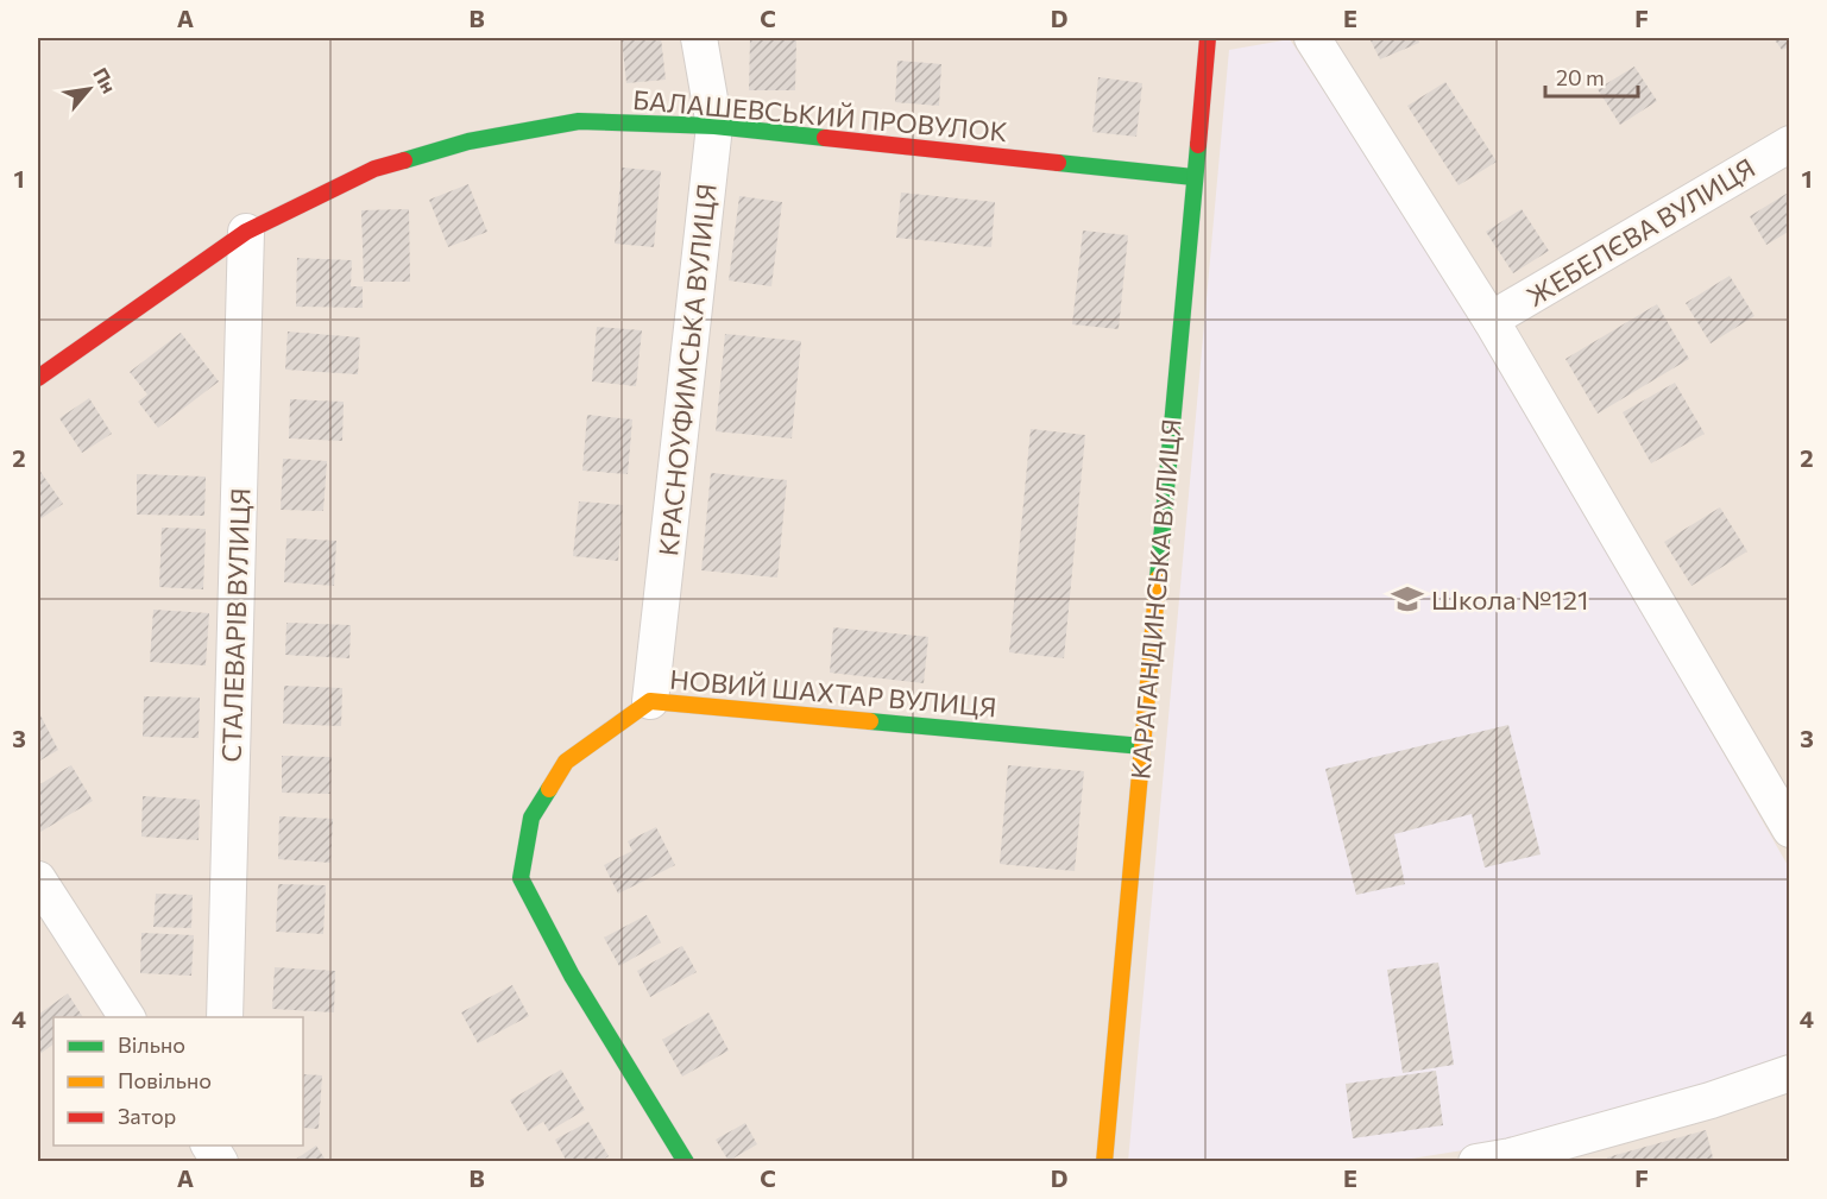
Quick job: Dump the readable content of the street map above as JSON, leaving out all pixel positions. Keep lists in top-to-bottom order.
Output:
{
  "streets": {
    "street": [
      "БАЛАШЕВСЬКИЙ ПРОВУЛОК",
      "ЖЕБЕЛЄВА ВУЛИЦЯ",
      "КРАСНОУФИМСЬКА ВУЛИЦЯ",
      "КАРАГАНДИНСЬКА ВУЛИЦЯ",
      "СТАЛЕВАРІВ ВУЛИЦЯ",
      "НОВИЙ ШАХТАР ВУЛИЦЯ"
    ]
  },
  "crossings": [
    ["БАЛАШЕВСЬКИЙ ПРОВУЛОК", "КРАСНОУФИМСЬКА ВУЛИЦЯ"],
    ["БАЛАШЕВСЬКИЙ ПРОВУЛОК", "КАРАГАНДИНСЬКА ВУЛИЦЯ"],
    ["БАЛАШЕВСЬКИЙ ПРОВУЛОК", "СТАЛЕВАРІВ ВУЛИЦЯ"],
    ["КРАСНОУФИМСЬКА ВУЛИЦЯ", "НОВИЙ ШАХТАР ВУЛИЦЯ"],
    ["КАРАГАНДИНСЬКА ВУЛИЦЯ", "НОВИЙ ШАХТАР ВУЛИЦЯ"]
  ],
  "places": {
    "school or university": ["Школа №121"]
  },
  "legend": ["Вільно", "Повільно", "Затор"],
  "scale_bar": "20 m",
  "north": "top right",
  "grid": {
    "columns": [
      "A",
      "B",
      "C",
      "D",
      "E",
      "F"
    ],
    "rows": [
      "1",
      "2",
      "3",
      "4"
    ]
  }
}
